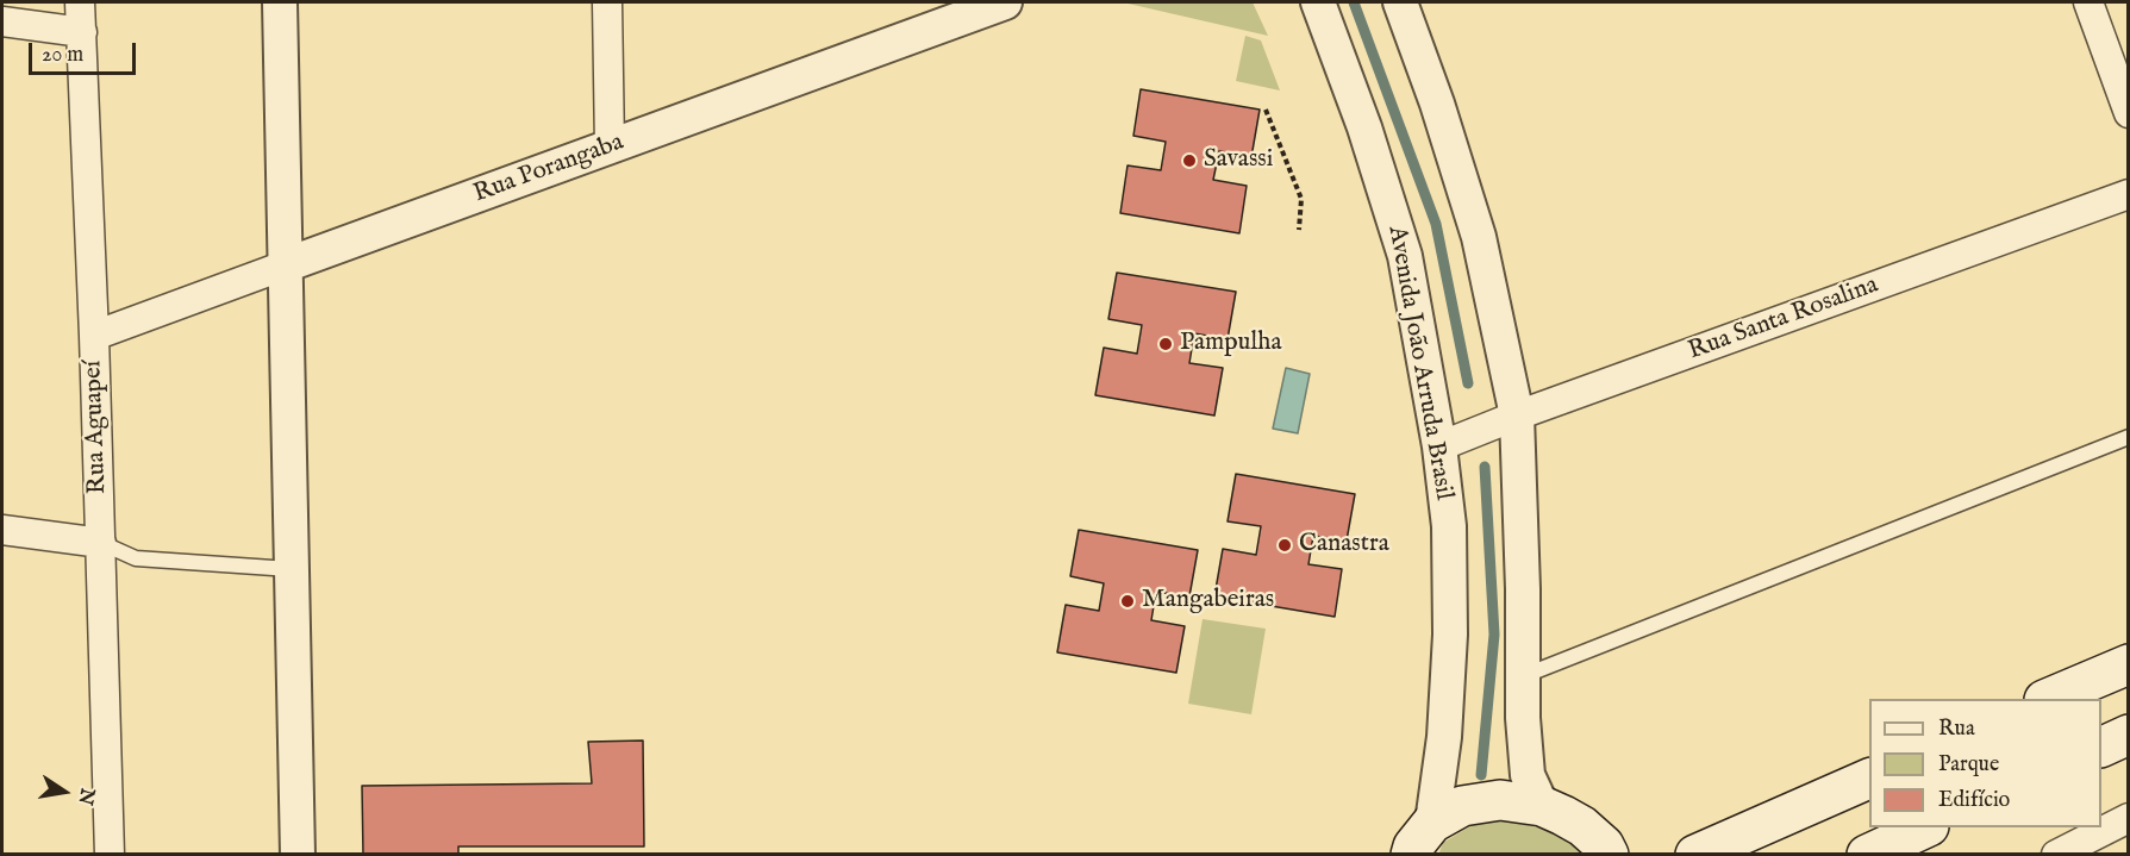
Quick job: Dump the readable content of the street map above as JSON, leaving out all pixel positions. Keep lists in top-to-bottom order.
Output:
{
  "streets": {
    "street": [
      "Rua Porangaba",
      "Rua Santa Rosalina",
      "Avenida João Arruda Brasil",
      "Rua Aguapeí"
    ]
  },
  "crossings": [
    ["Rua Porangaba", "Rua Aguapeí"],
    ["Rua Santa Rosalina", "Avenida João Arruda Brasil"]
  ],
  "places": [
    "Savassi",
    "Pampulha",
    "Canastra",
    "Mangabeiras"
  ],
  "legend": ["Rua", "Parque", "Edifício"],
  "scale_bar": "20 m",
  "north": "right"
}
